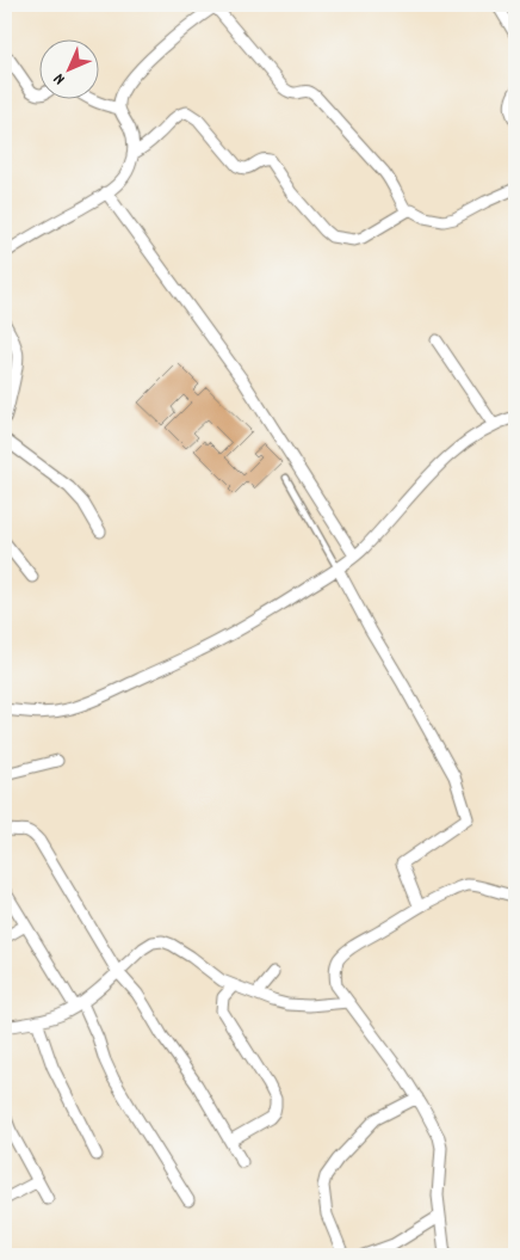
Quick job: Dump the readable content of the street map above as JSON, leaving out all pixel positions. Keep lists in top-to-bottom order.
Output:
{
  "north": "bottom left"
}
